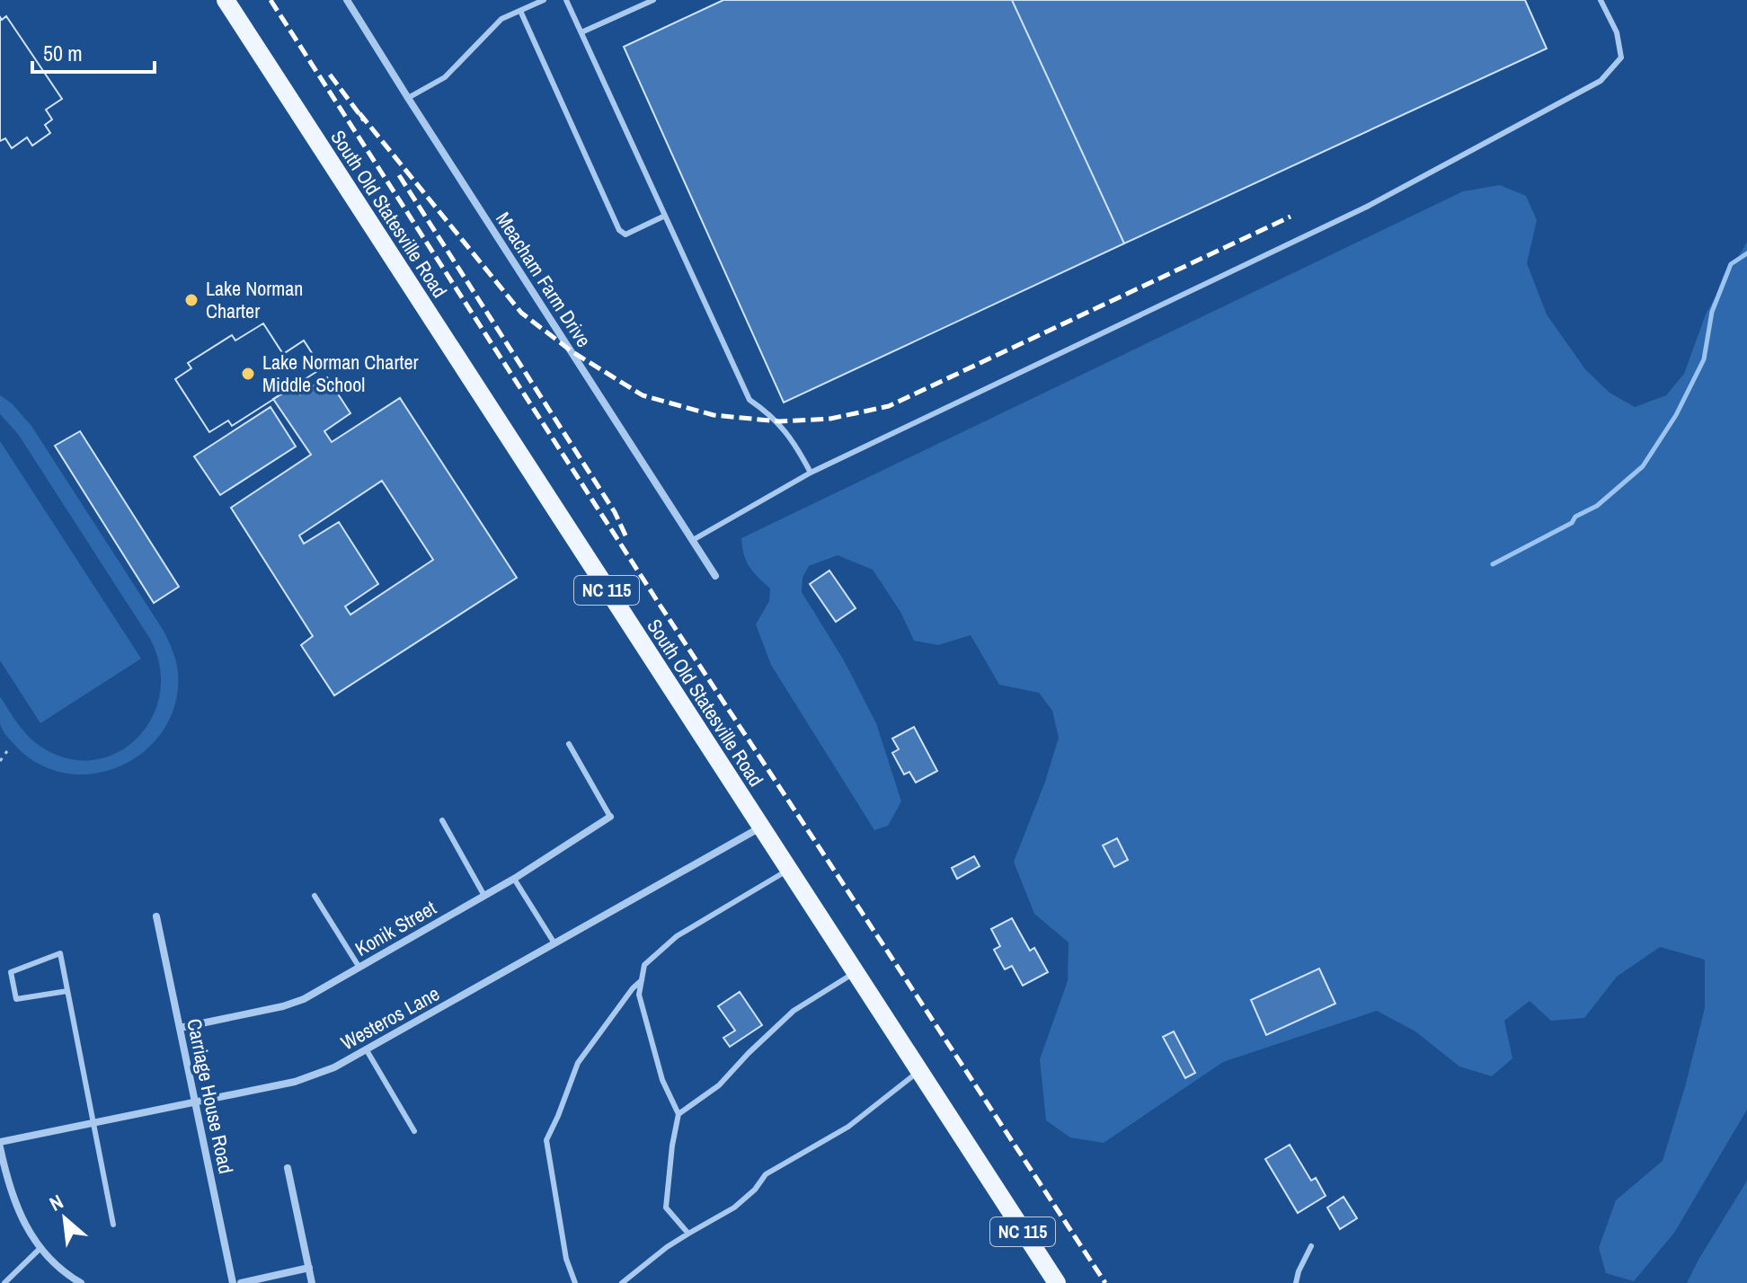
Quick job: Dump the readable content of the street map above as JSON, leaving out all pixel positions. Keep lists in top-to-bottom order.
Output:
{
  "streets": {
    "main road": ["South Old Statesville Road", "NC 115"],
    "street": [
      "Meacham Farm Drive",
      "Konik Street",
      "Westeros Lane",
      "Carriage House Road"
    ]
  },
  "crossings": [
    ["South Old Statesville Road", "Westeros Lane"],
    ["Konik Street", "Carriage House Road"],
    ["Westeros Lane", "Carriage House Road"]
  ],
  "places": ["Lake Norman Charter", "Lake Norman Charter Middle School"],
  "scale_bar": "50 m",
  "north": "top left"
}
